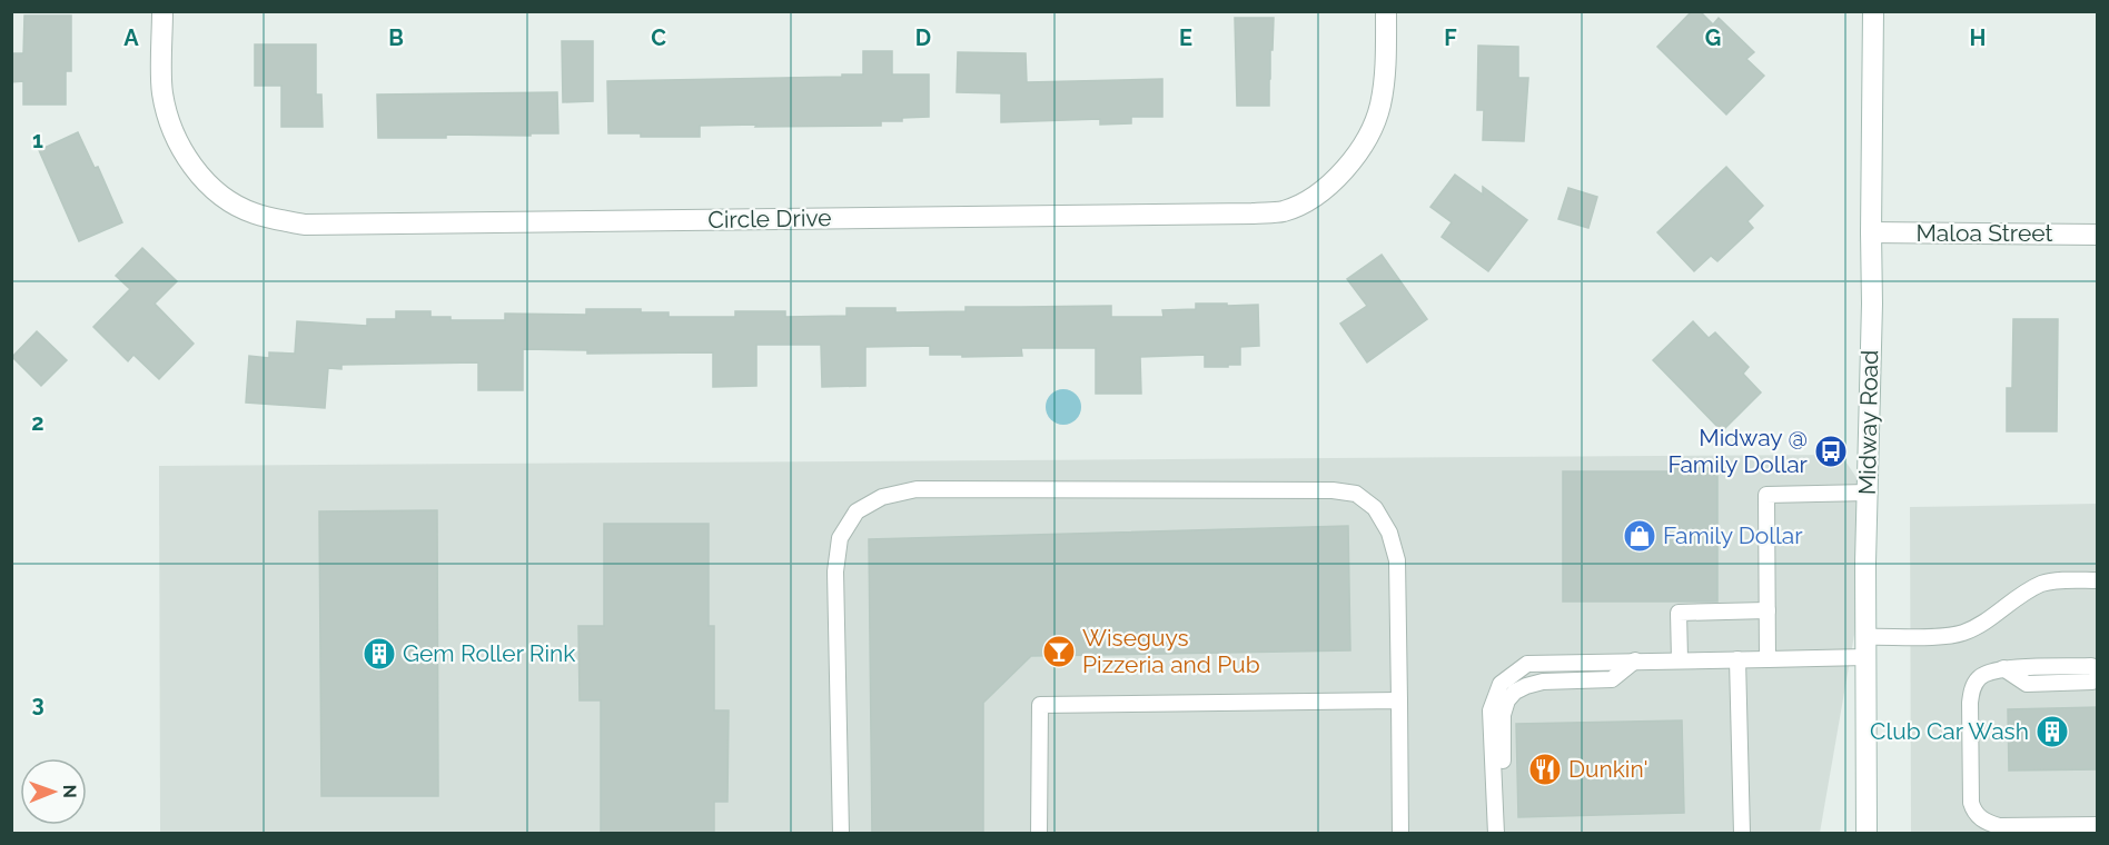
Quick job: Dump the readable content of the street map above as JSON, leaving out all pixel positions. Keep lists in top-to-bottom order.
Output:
{
  "streets": {
    "street": ["Circle Drive", "Maloa Street", "Midway Road"]
  },
  "crossings": [
    ["Maloa Street", "Midway Road"]
  ],
  "places": {
    "bus stop": ["Midway @ Family Dollar"],
    "shop": ["Family Dollar"],
    "bar": ["Wiseguys Pizzeria and Pub"],
    "building": ["Gem Roller Rink", "Club Car Wash"],
    "restaurant": ["Dunkin'"]
  },
  "north": "right",
  "grid": {
    "columns": [
      "A",
      "B",
      "C",
      "D",
      "E",
      "F",
      "G",
      "H"
    ],
    "rows": ["1", "2", "3"]
  }
}
